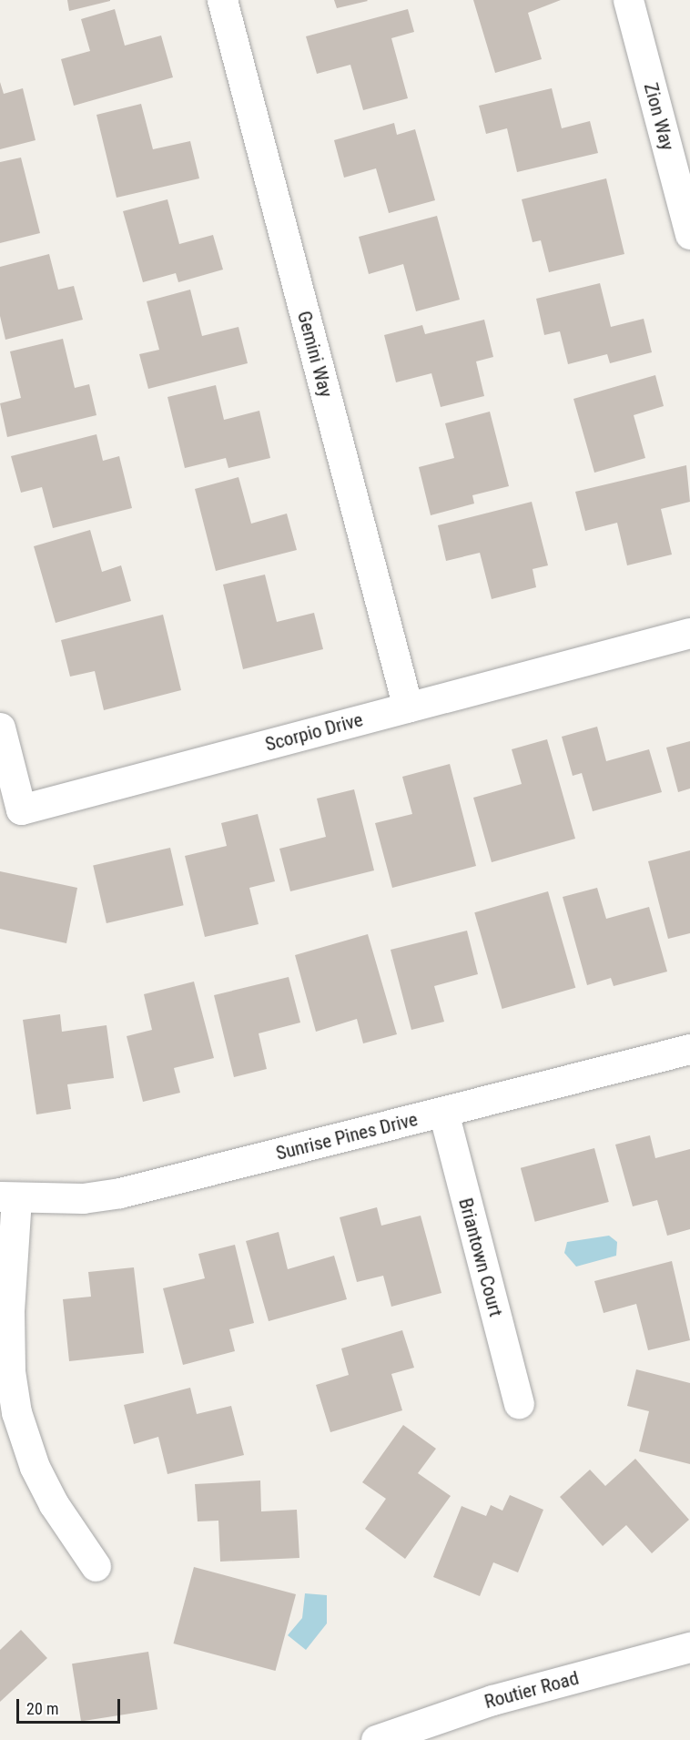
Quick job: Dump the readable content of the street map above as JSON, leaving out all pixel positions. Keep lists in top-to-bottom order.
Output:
{
  "streets": {
    "street": [
      "Zion Way",
      "Gemini Way",
      "Scorpio Drive",
      "Sunrise Pines Drive",
      "Briantown Court",
      "Routier Road"
    ]
  },
  "crossings": [
    ["Gemini Way", "Scorpio Drive"],
    ["Sunrise Pines Drive", "Briantown Court"]
  ],
  "scale_bar": "20 m"
}
